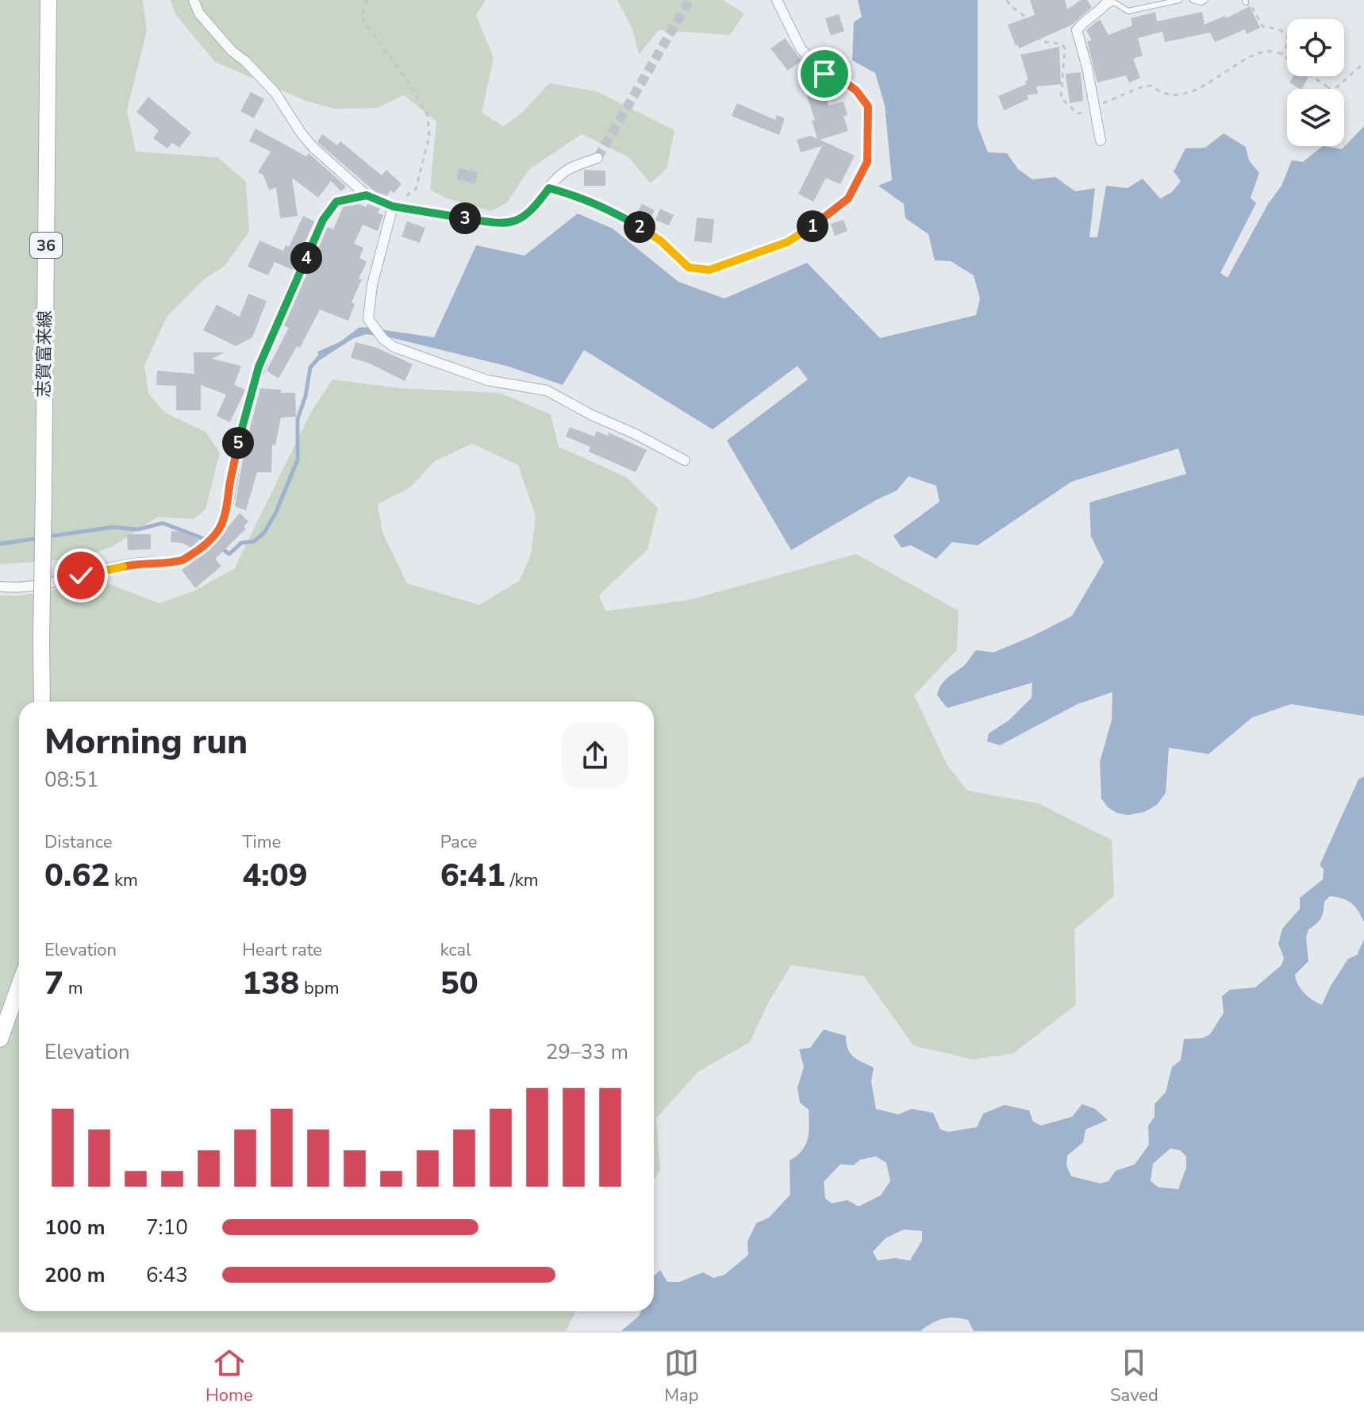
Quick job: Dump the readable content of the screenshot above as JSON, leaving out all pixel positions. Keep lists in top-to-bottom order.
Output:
{
  "streets": {
    "main road": ["36", "志賀富来線"]
  },
  "page": {
    "pins": [
      "3",
      "1",
      "2",
      "4",
      "5"
    ],
    "heading": ["Morning run", "08:51"],
    "stats": [
      ["Distance", "0.62 km"],
      ["Time", "4:09"],
      ["Pace", "6:41 /km"],
      ["Elevation", "7 m"],
      ["Heart rate", "138 bpm"],
      ["kcal", "50"]
    ],
    "chart": ["Elevation", "29–33 m"],
    "list": [
      {
        "name": "100 m",
        "note": "7:10"
      },
      {
        "name": "200 m",
        "note": "6:43"
      }
    ],
    "tabs": ["Home", "Map", "Saved"]
  }
}
